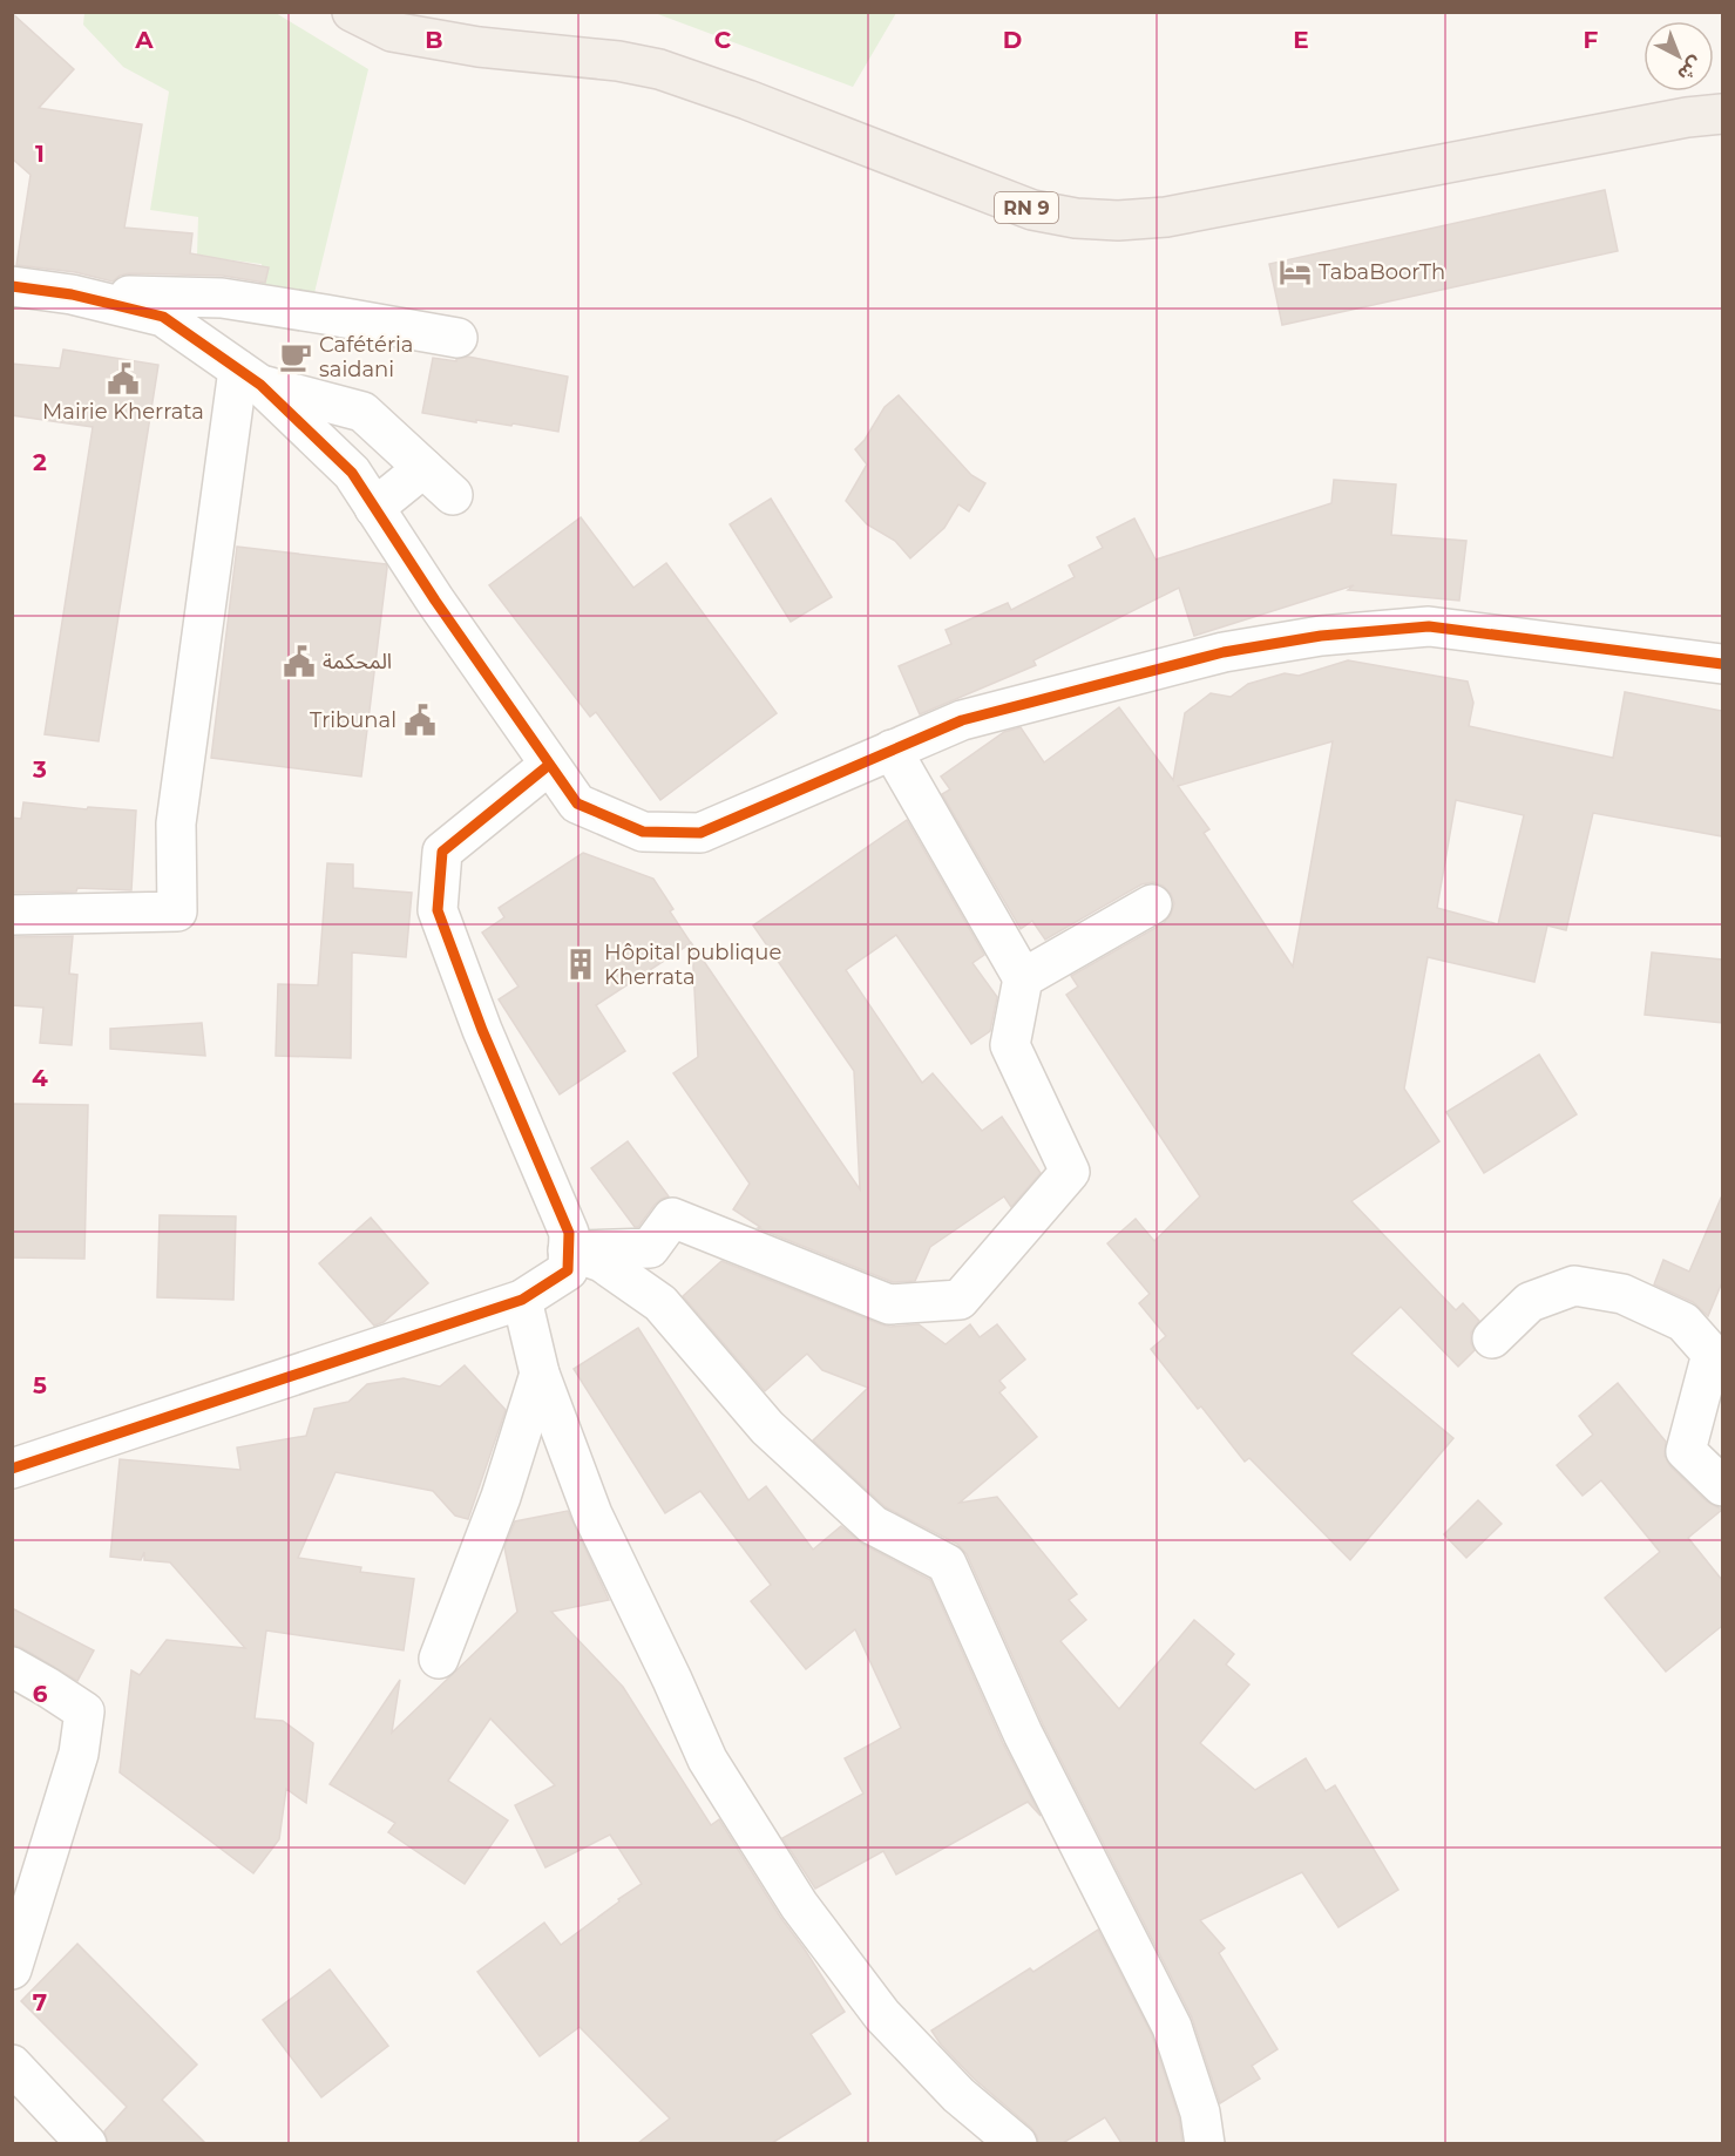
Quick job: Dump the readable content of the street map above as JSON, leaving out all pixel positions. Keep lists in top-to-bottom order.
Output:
{
  "streets": {
    "main road": ["RN 9"]
  },
  "places": {
    "hotel": ["TabaBoorTh"],
    "cafe": ["Cafétéria saidani"],
    "public building": ["Mairie Kherrata", "المحكمة", "Tribunal"],
    "building": ["Hôpital publique Kherrata"]
  },
  "north": "bottom right",
  "grid": {
    "columns": [
      "A",
      "B",
      "C",
      "D",
      "E",
      "F"
    ],
    "rows": [
      "1",
      "2",
      "3",
      "4",
      "5",
      "6",
      "7"
    ]
  }
}
